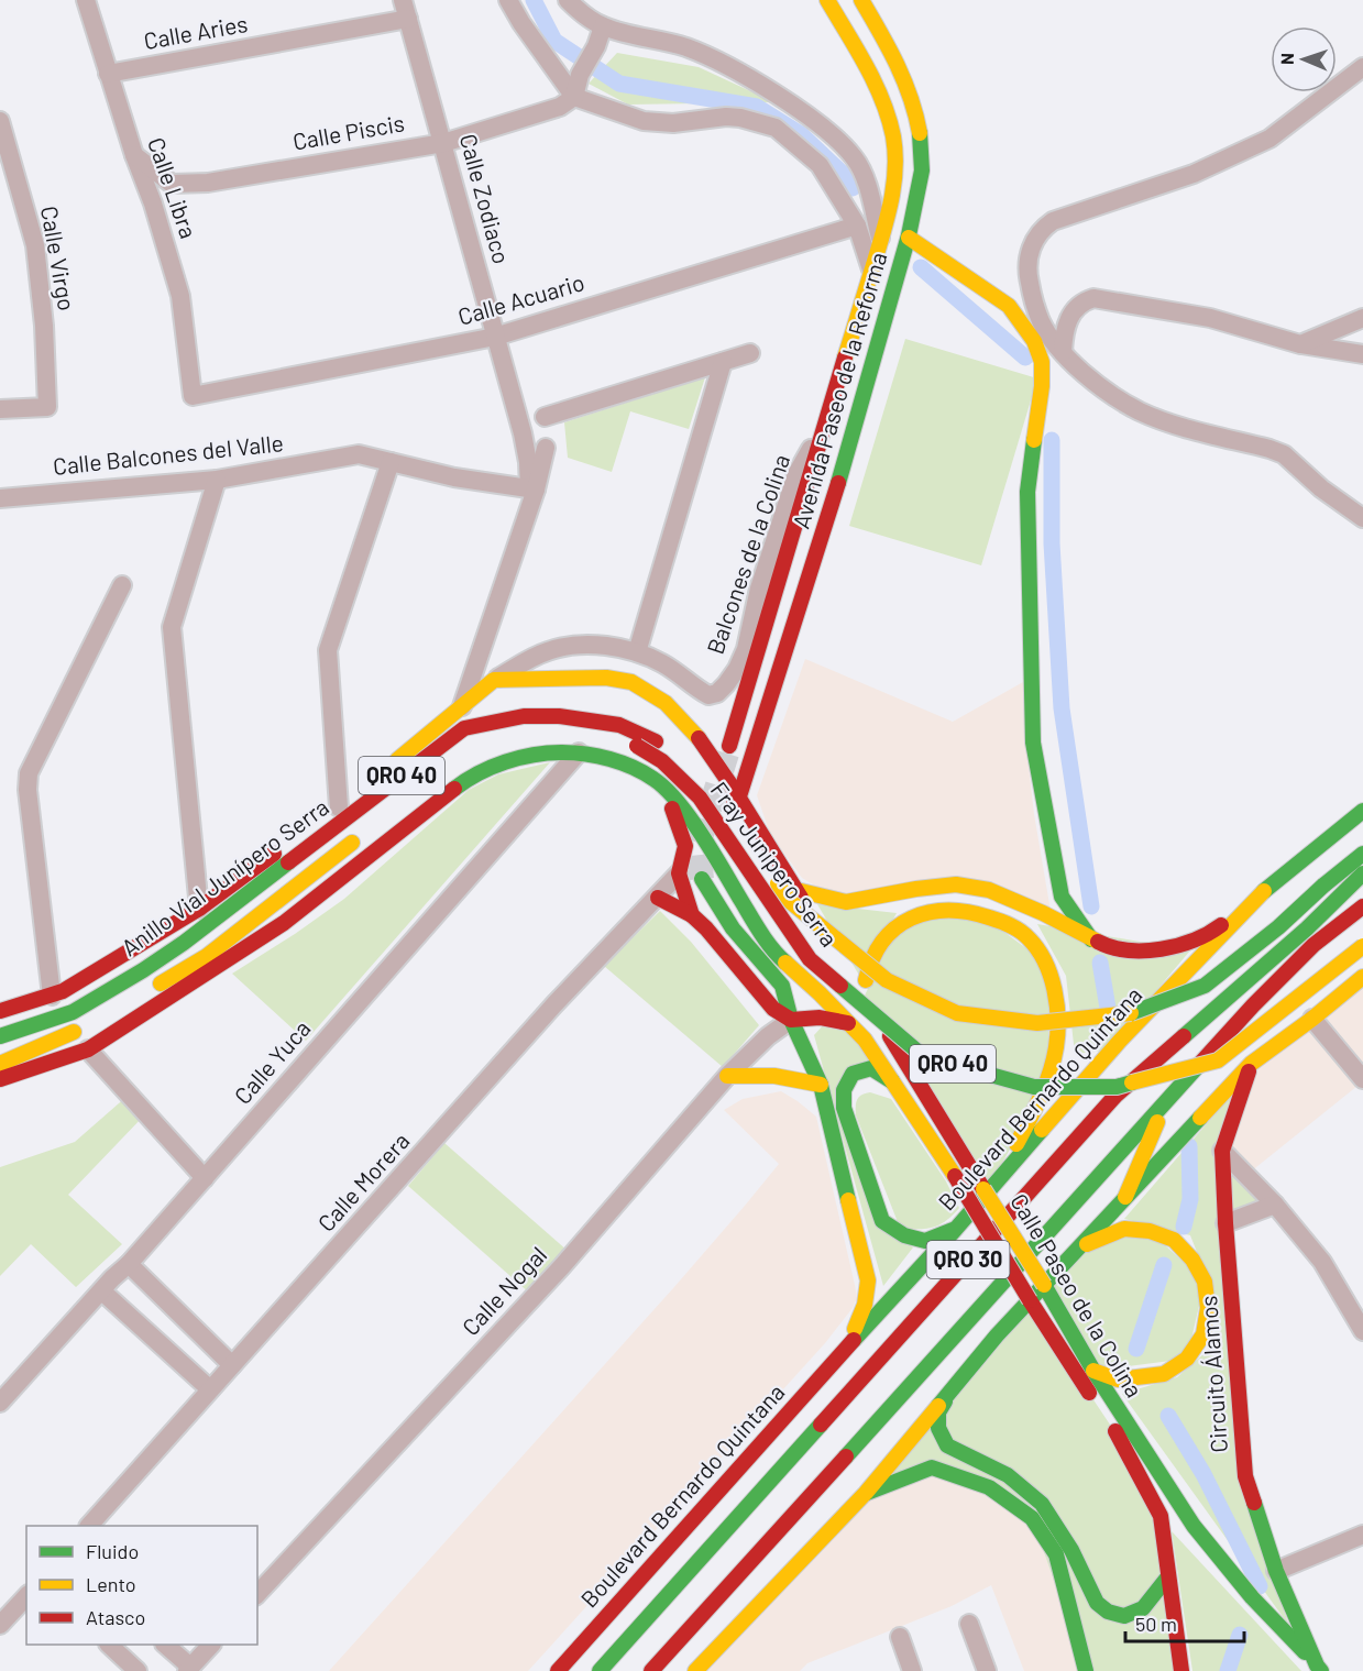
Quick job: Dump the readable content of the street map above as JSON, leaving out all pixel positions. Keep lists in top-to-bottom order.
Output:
{
  "streets": {
    "main road": [
      "Avenida Paseo de la Reforma",
      "QRO 40",
      "Fray Junipero Serra",
      "Anillo Vial Junípero Serra",
      "Boulevard Bernardo Quintana",
      "QRO 30",
      "Calle Paseo de la Colina",
      "Circuito Álamos"
    ],
    "street": [
      "Calle Aries",
      "Calle Piscis",
      "Calle Libra",
      "Calle Zodiaco",
      "Calle Virgo",
      "Calle Acuario",
      "Calle Balcones del Valle",
      "Balcones de la Colina",
      "Calle Yuca",
      "Calle Morera",
      "Calle Nogal"
    ]
  },
  "crossings": [
    ["Calle Aries", "Calle Libra"],
    ["Calle Aries", "Calle Zodiaco"],
    ["Calle Piscis", "Calle Libra"],
    ["Calle Piscis", "Calle Zodiaco"],
    ["Calle Libra", "Calle Acuario"],
    ["Calle Zodiaco", "Calle Acuario"],
    ["Calle Zodiaco", "Calle Balcones del Valle"],
    ["Avenida Paseo de la Reforma", "Balcones de la Colina"],
    ["Avenida Paseo de la Reforma", "Calle Paseo de la Colina"],
    ["Calle Paseo de la Colina", "Circuito Álamos"]
  ],
  "legend": ["Fluido", "Lento", "Atasco"],
  "scale_bar": "50 m",
  "north": "left"
}
